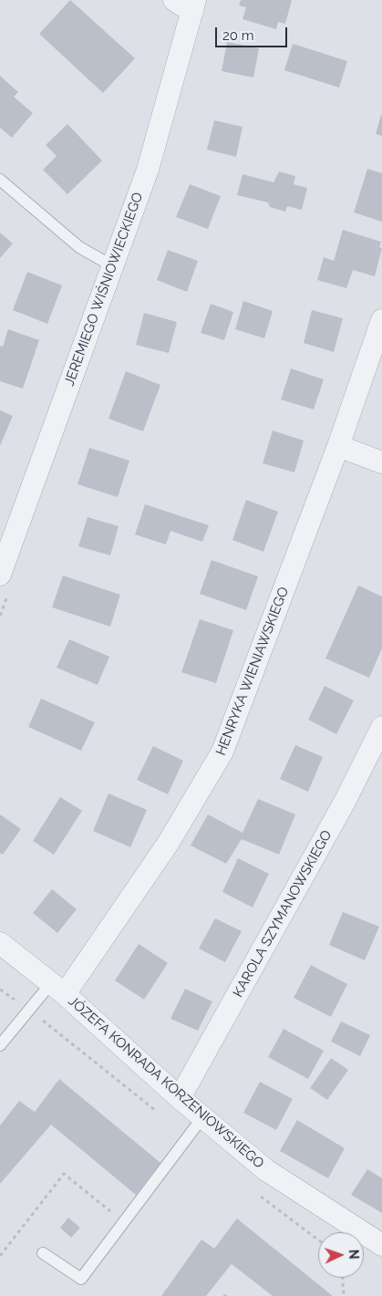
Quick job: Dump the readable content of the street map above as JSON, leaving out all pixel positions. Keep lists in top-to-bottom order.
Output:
{
  "streets": {
    "street": [
      "JEREMIEGO WIŚNIOWIECKIEGO",
      "HENRYKA WIENIAWSKIEGO",
      "KAROLA SZYMANOWSKIEGO",
      "JÓZEFA KONRADA KORZENIOWSKIEGO"
    ]
  },
  "crossings": [
    ["HENRYKA WIENIAWSKIEGO", "JÓZEFA KONRADA KORZENIOWSKIEGO"],
    ["KAROLA SZYMANOWSKIEGO", "JÓZEFA KONRADA KORZENIOWSKIEGO"]
  ],
  "scale_bar": "20 m",
  "north": "right"
}
